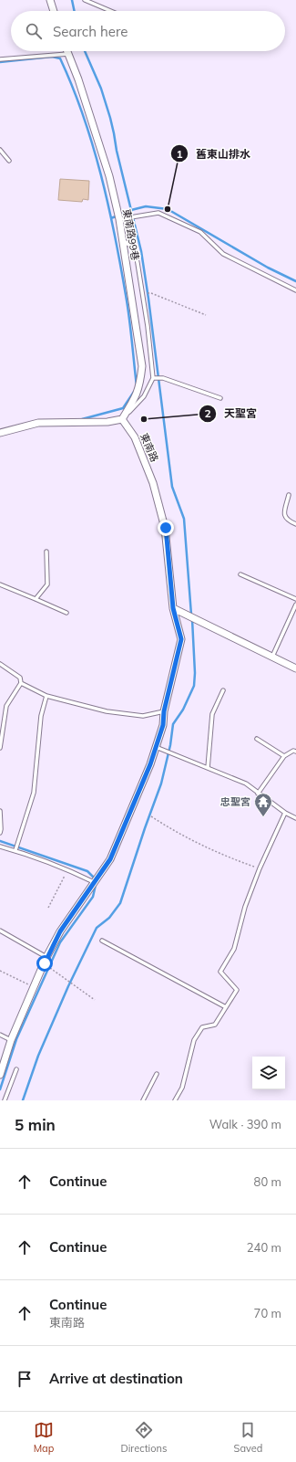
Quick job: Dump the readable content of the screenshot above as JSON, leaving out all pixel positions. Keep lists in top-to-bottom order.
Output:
{
  "streets": {
    "street": ["東南路99巷", "東南路"]
  },
  "crossings": [
    ["東南路99巷", "東南路"]
  ],
  "places": {
    "other": ["舊東山排水", "天聖宮"],
    "temple": ["忠聖宮"]
  },
  "page": {
    "search": "Search here",
    "heading": ["5 min", "Walk · 390 m"],
    "list": [
      ["Continue", "80 m"],
      ["Continue", "240 m"],
      ["Continue", "東南路", "70 m"],
      "Arrive at destination"
    ],
    "nav": ["Map", "Directions", "Saved"]
  }
}
